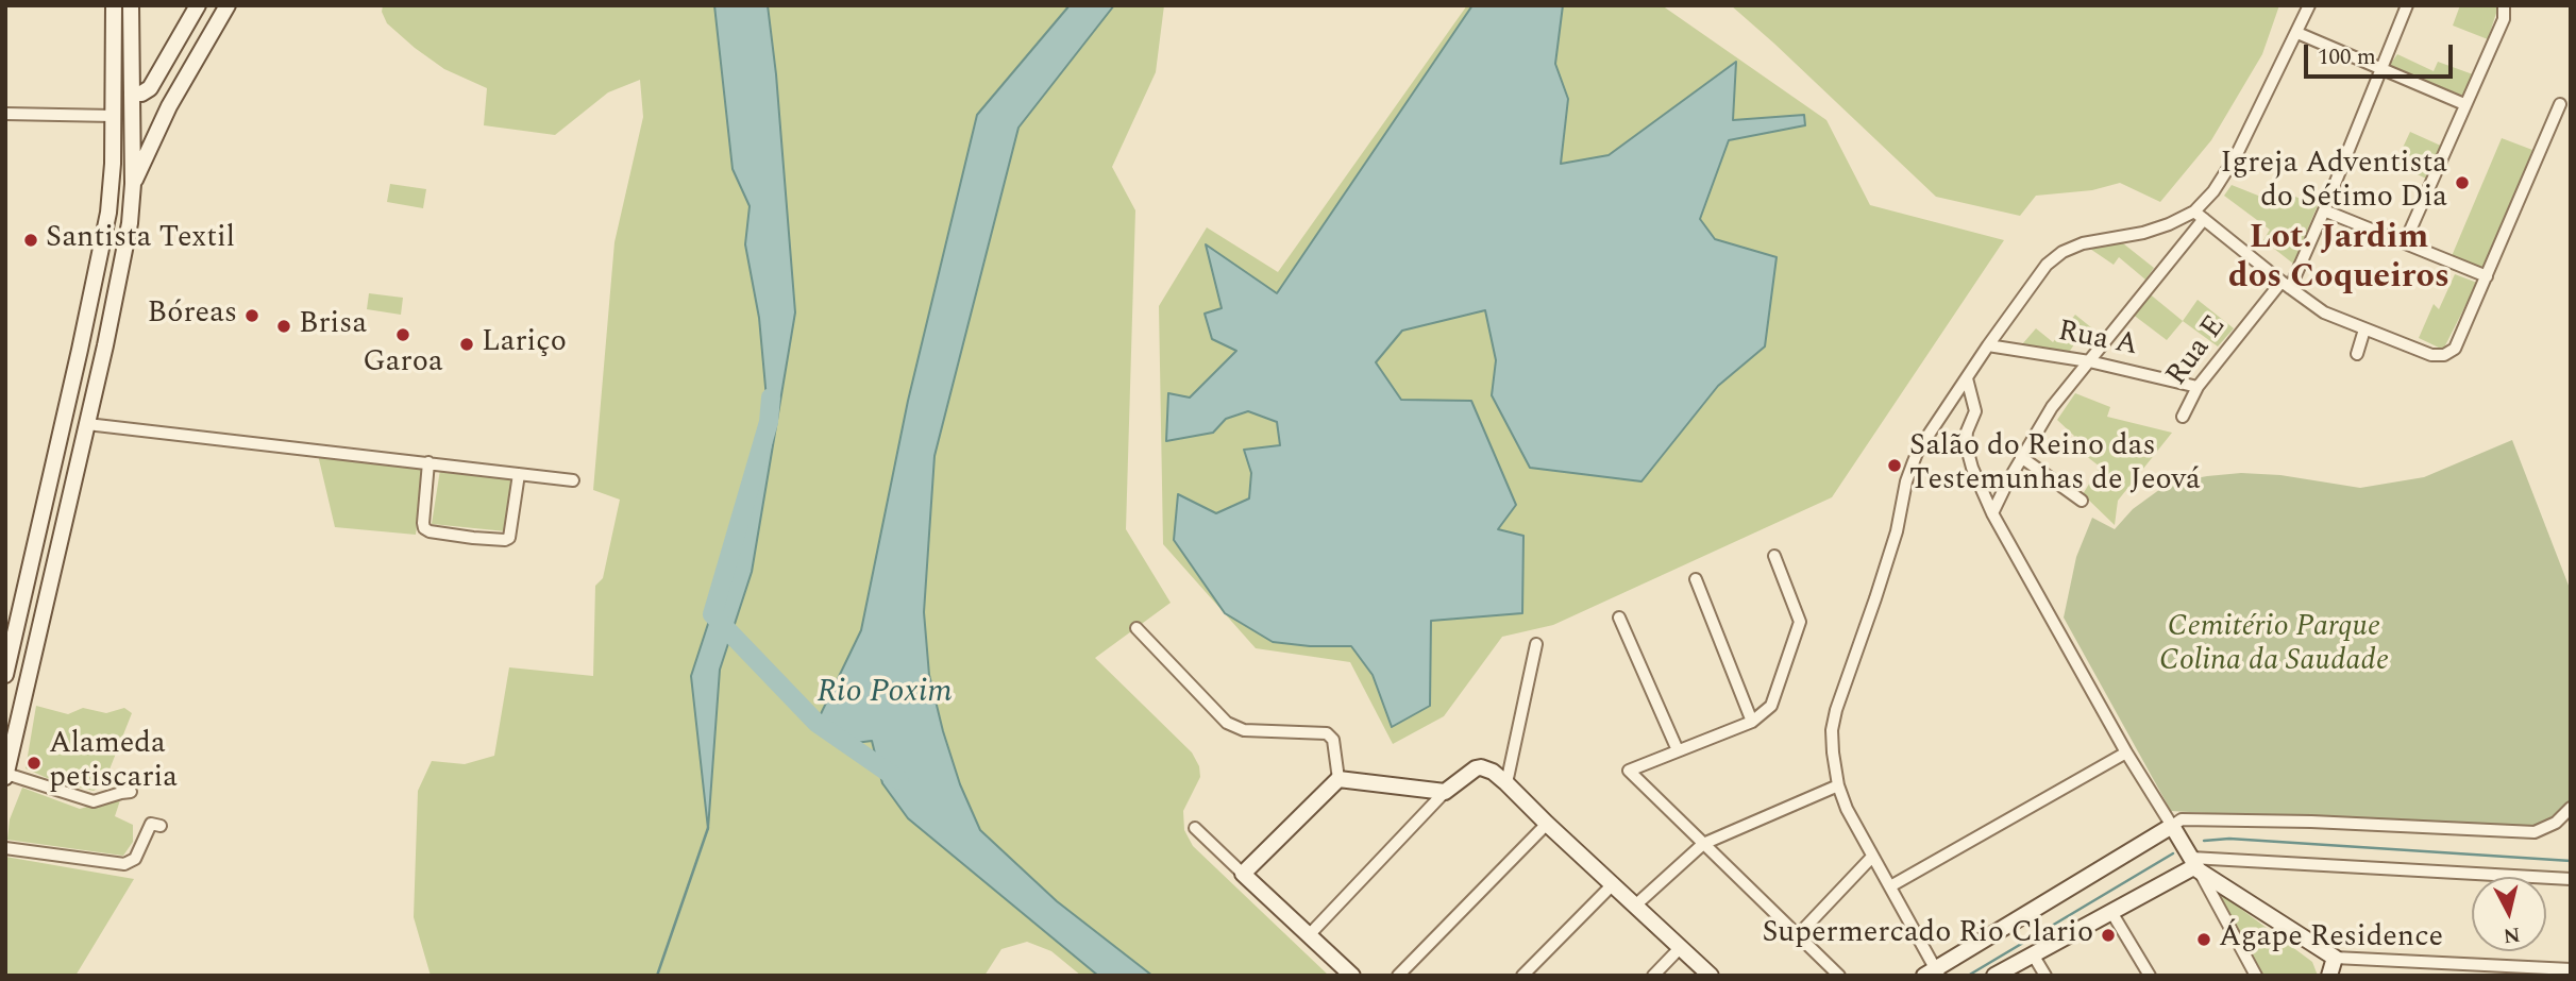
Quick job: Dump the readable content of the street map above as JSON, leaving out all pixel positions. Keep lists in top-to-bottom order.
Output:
{
  "streets": {
    "street": ["Rua A", "Rua E"]
  },
  "crossings": [
    ["Rua A", "Rua E"]
  ],
  "districts": ["Lot. Jardim dos Coqueiros"],
  "water": ["Rio Poxim"],
  "parks": ["Cemitério Parque Colina da Saudade"],
  "places": [
    "Igreja Adventista do Sétimo Dia",
    "Santista Textil",
    "Bóreas",
    "Brisa",
    "Garoa",
    "Lariço",
    "Salão do Reino das Testemunhas de Jeová",
    "Alameda petiscaria",
    "Supermercado Rio Clario",
    "Ágape Residence"
  ],
  "scale_bar": "100 m",
  "north": "bottom"
}
